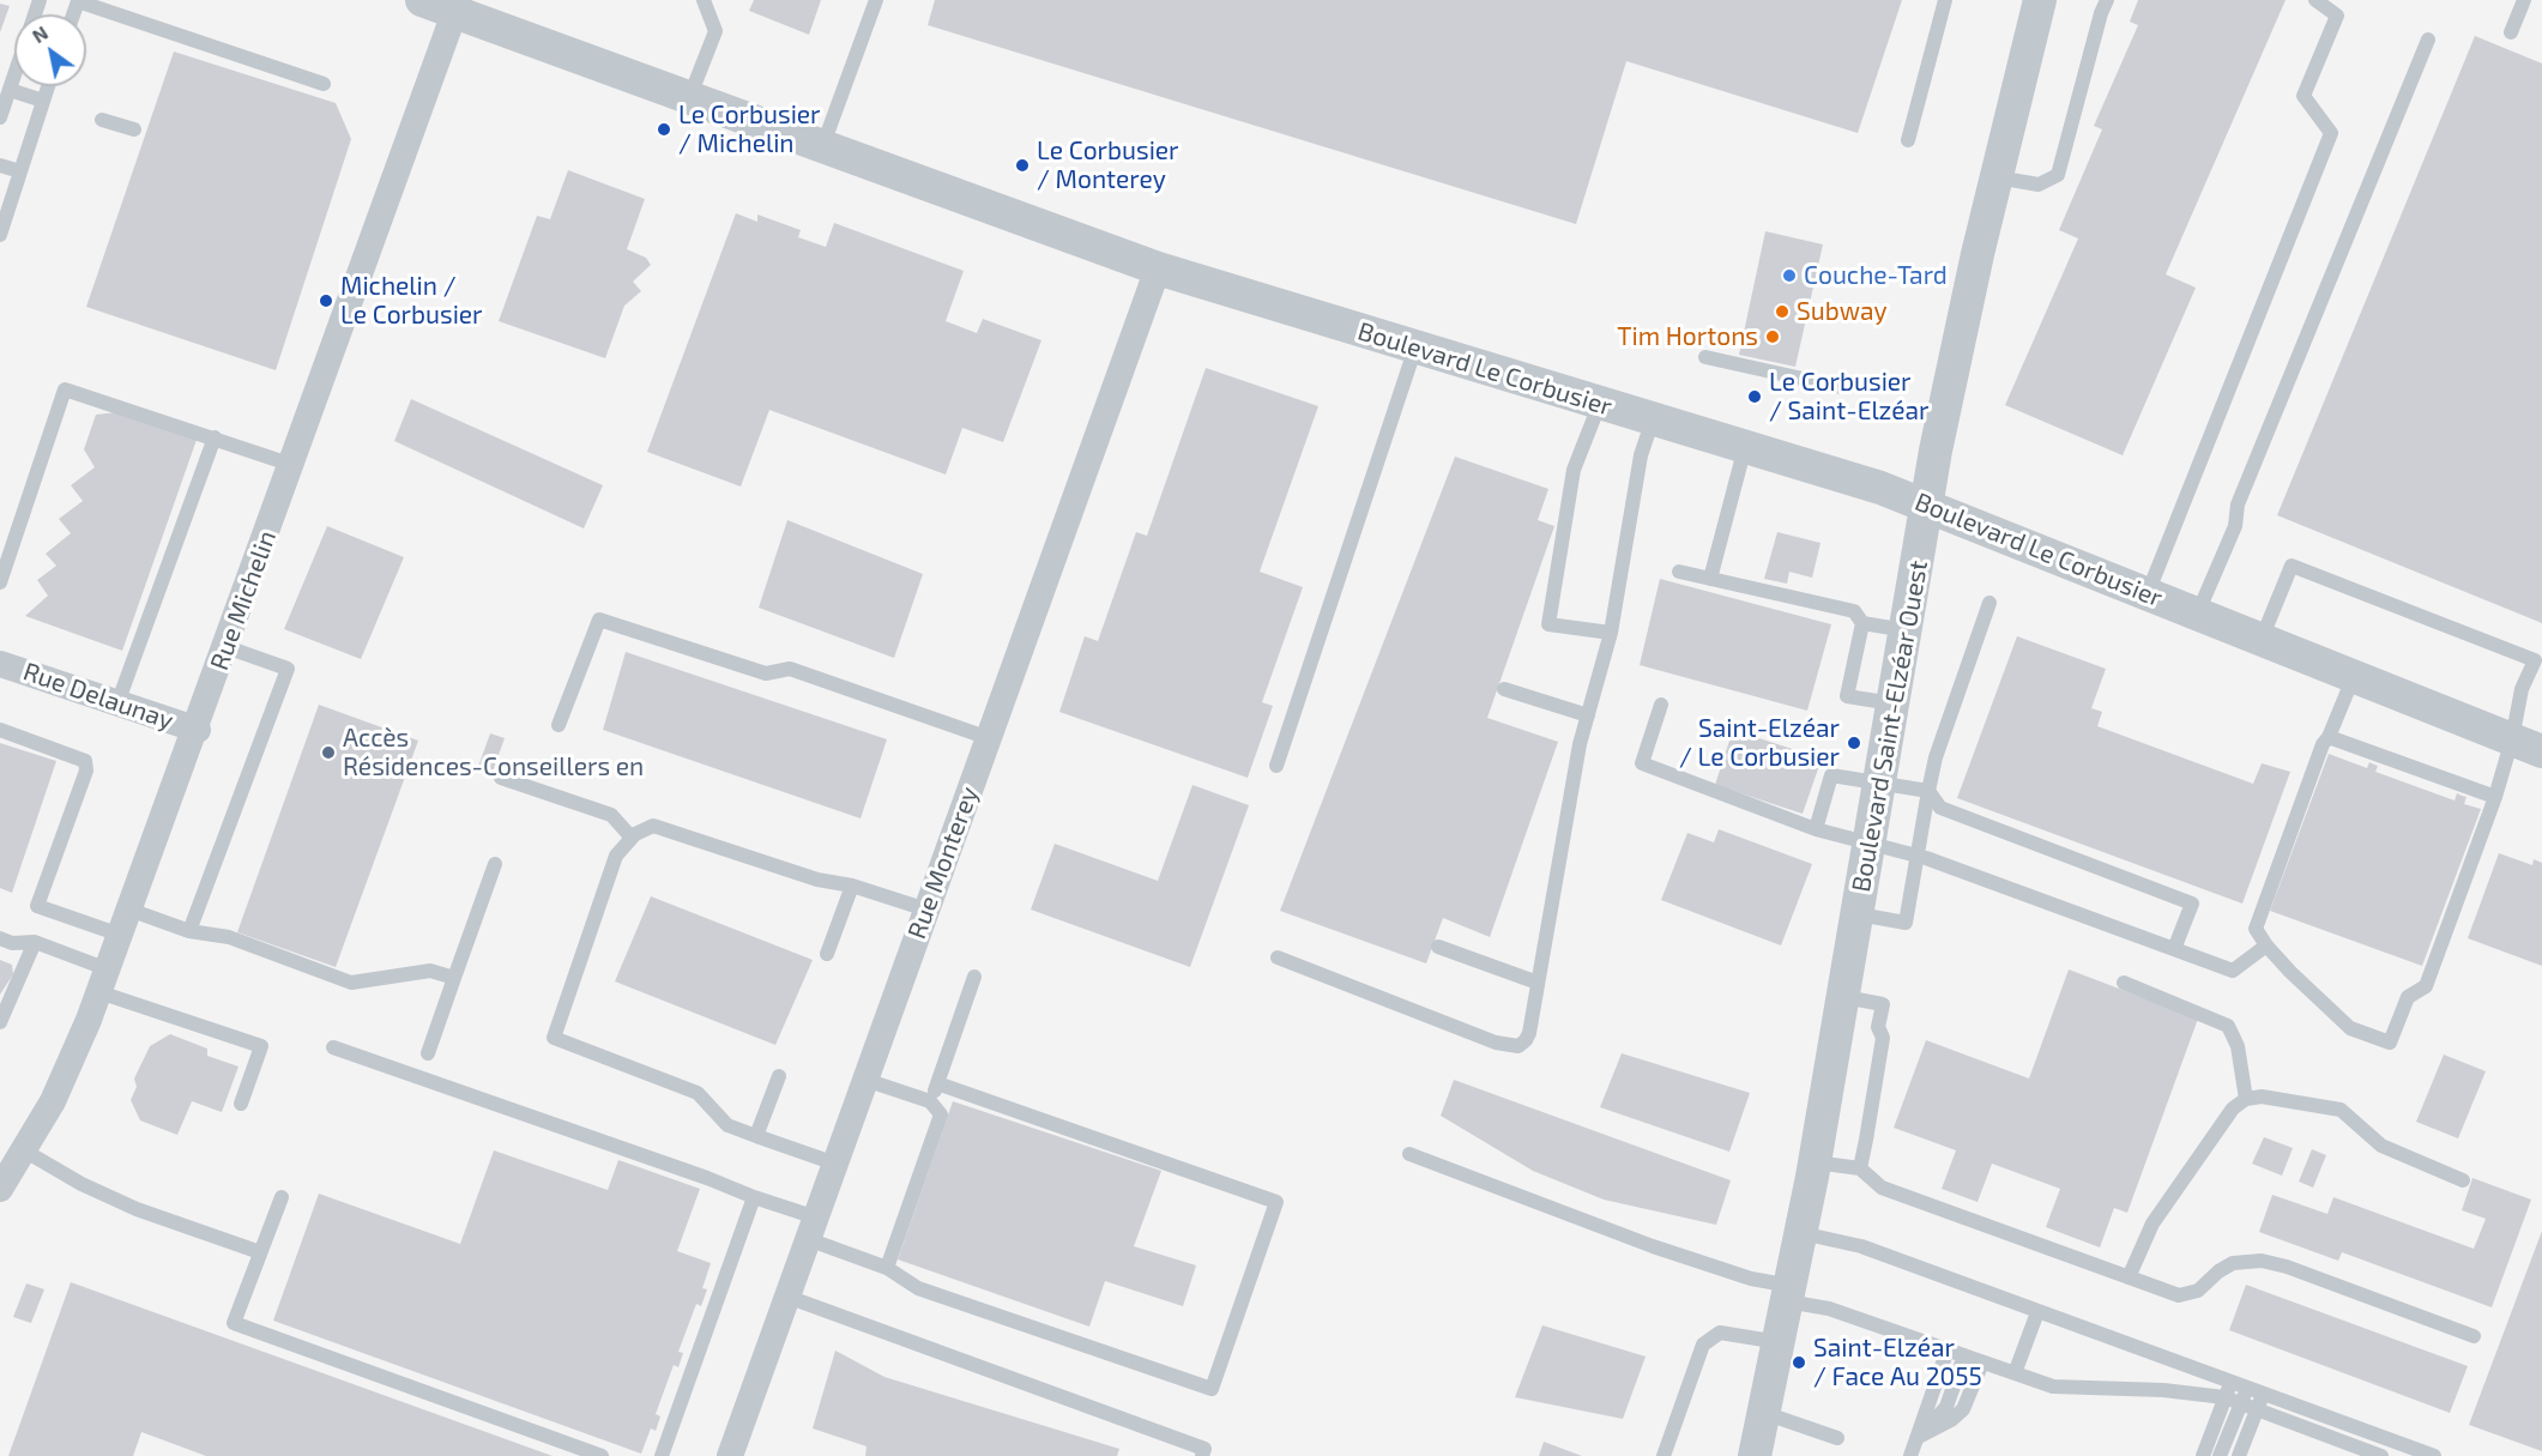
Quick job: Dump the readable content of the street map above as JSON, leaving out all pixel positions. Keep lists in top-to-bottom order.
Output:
{
  "streets": {
    "street": [
      "Boulevard Le Corbusier",
      "Rue Michelin",
      "Rue Delaunay",
      "Boulevard Saint-Elzéar Ouest",
      "Rue Monterey"
    ]
  },
  "crossings": [
    ["Boulevard Le Corbusier", "Rue Michelin"],
    ["Boulevard Le Corbusier", "Boulevard Saint-Elzéar Ouest"],
    ["Boulevard Le Corbusier", "Rue Monterey"],
    ["Rue Michelin", "Rue Delaunay"]
  ],
  "places": [
    "Le Corbusier / Michelin",
    "Le Corbusier / Monterey",
    "Couche-Tard",
    "Michelin / Le Corbusier",
    "Subway",
    "Tim Hortons",
    "Le Corbusier / Saint-Elzéar",
    "Saint-Elzéar / Le Corbusier",
    "Accès Résidences-Conseillers en",
    "Saint-Elzéar / Face Au 2055"
  ],
  "north": "top left"
}
